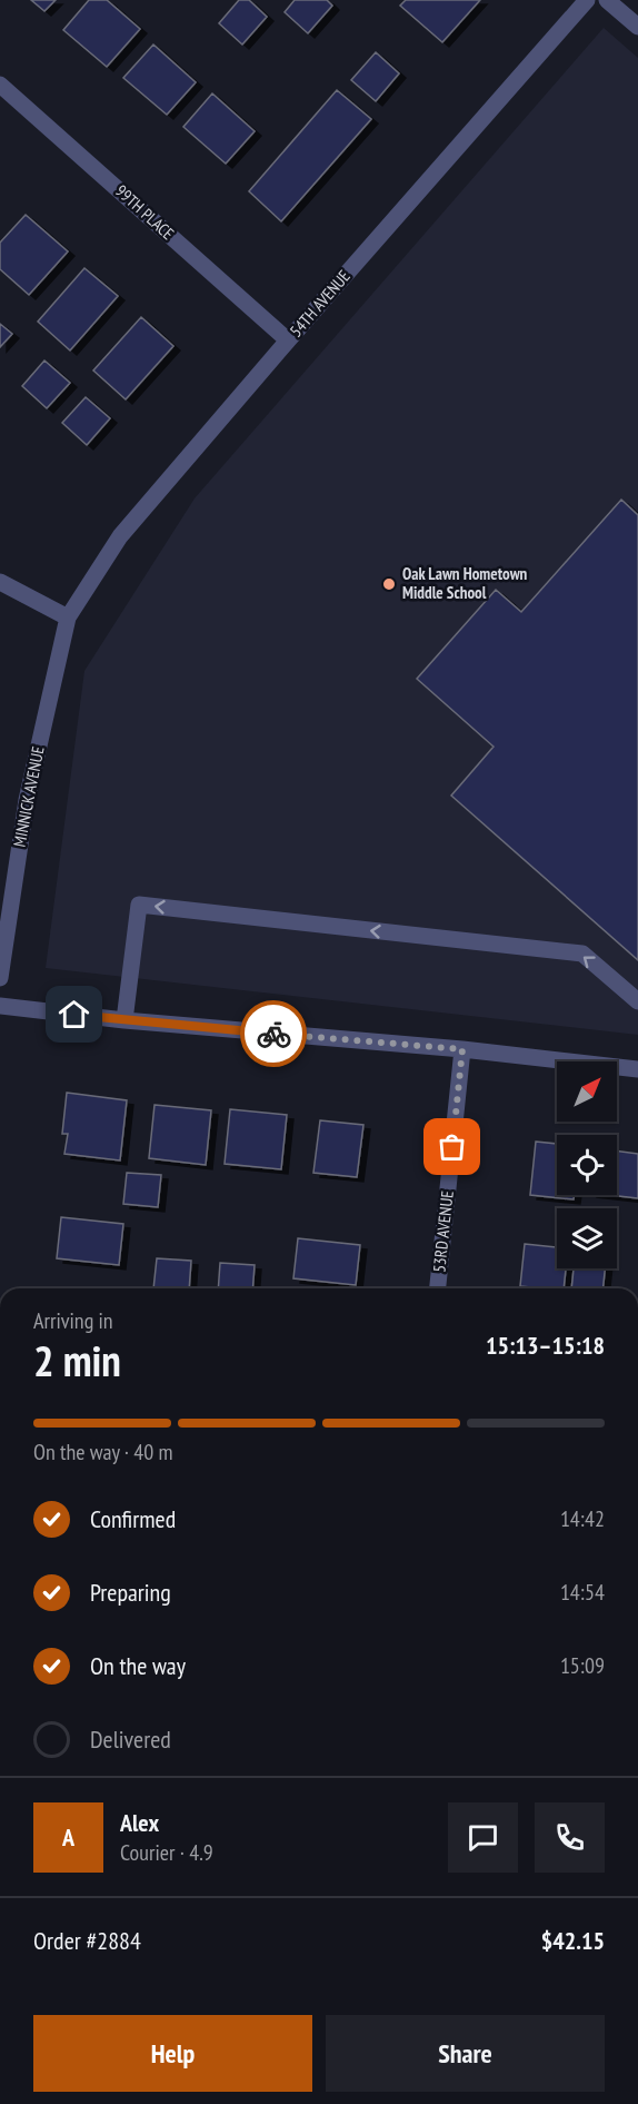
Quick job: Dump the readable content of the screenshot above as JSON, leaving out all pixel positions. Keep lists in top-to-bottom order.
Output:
{
  "streets": {
    "street": [
      "99TH PLACE",
      "54TH AVENUE",
      "MINNICK AVENUE",
      "53RD AVENUE"
    ]
  },
  "crossings": [
    ["99TH PLACE", "54TH AVENUE"],
    ["54TH AVENUE", "MINNICK AVENUE"]
  ],
  "places": ["Oak Lawn Hometown Middle School"],
  "north": "top right",
  "page": {
    "heading": ["2 min", "Arriving in", "15:13–15:18"],
    "panel": [
      "Alex",
      "Courier · 4.9",
      "Order #2884",
      "$42.15"
    ],
    "bar": "On the way · 40 m",
    "list": [
      ["Confirmed", "14:42"],
      ["Preparing", "14:54"],
      ["On the way", "15:09"],
      "Delivered"
    ],
    "round": "A",
    "buttons": ["Help", "Share"]
  }
}
